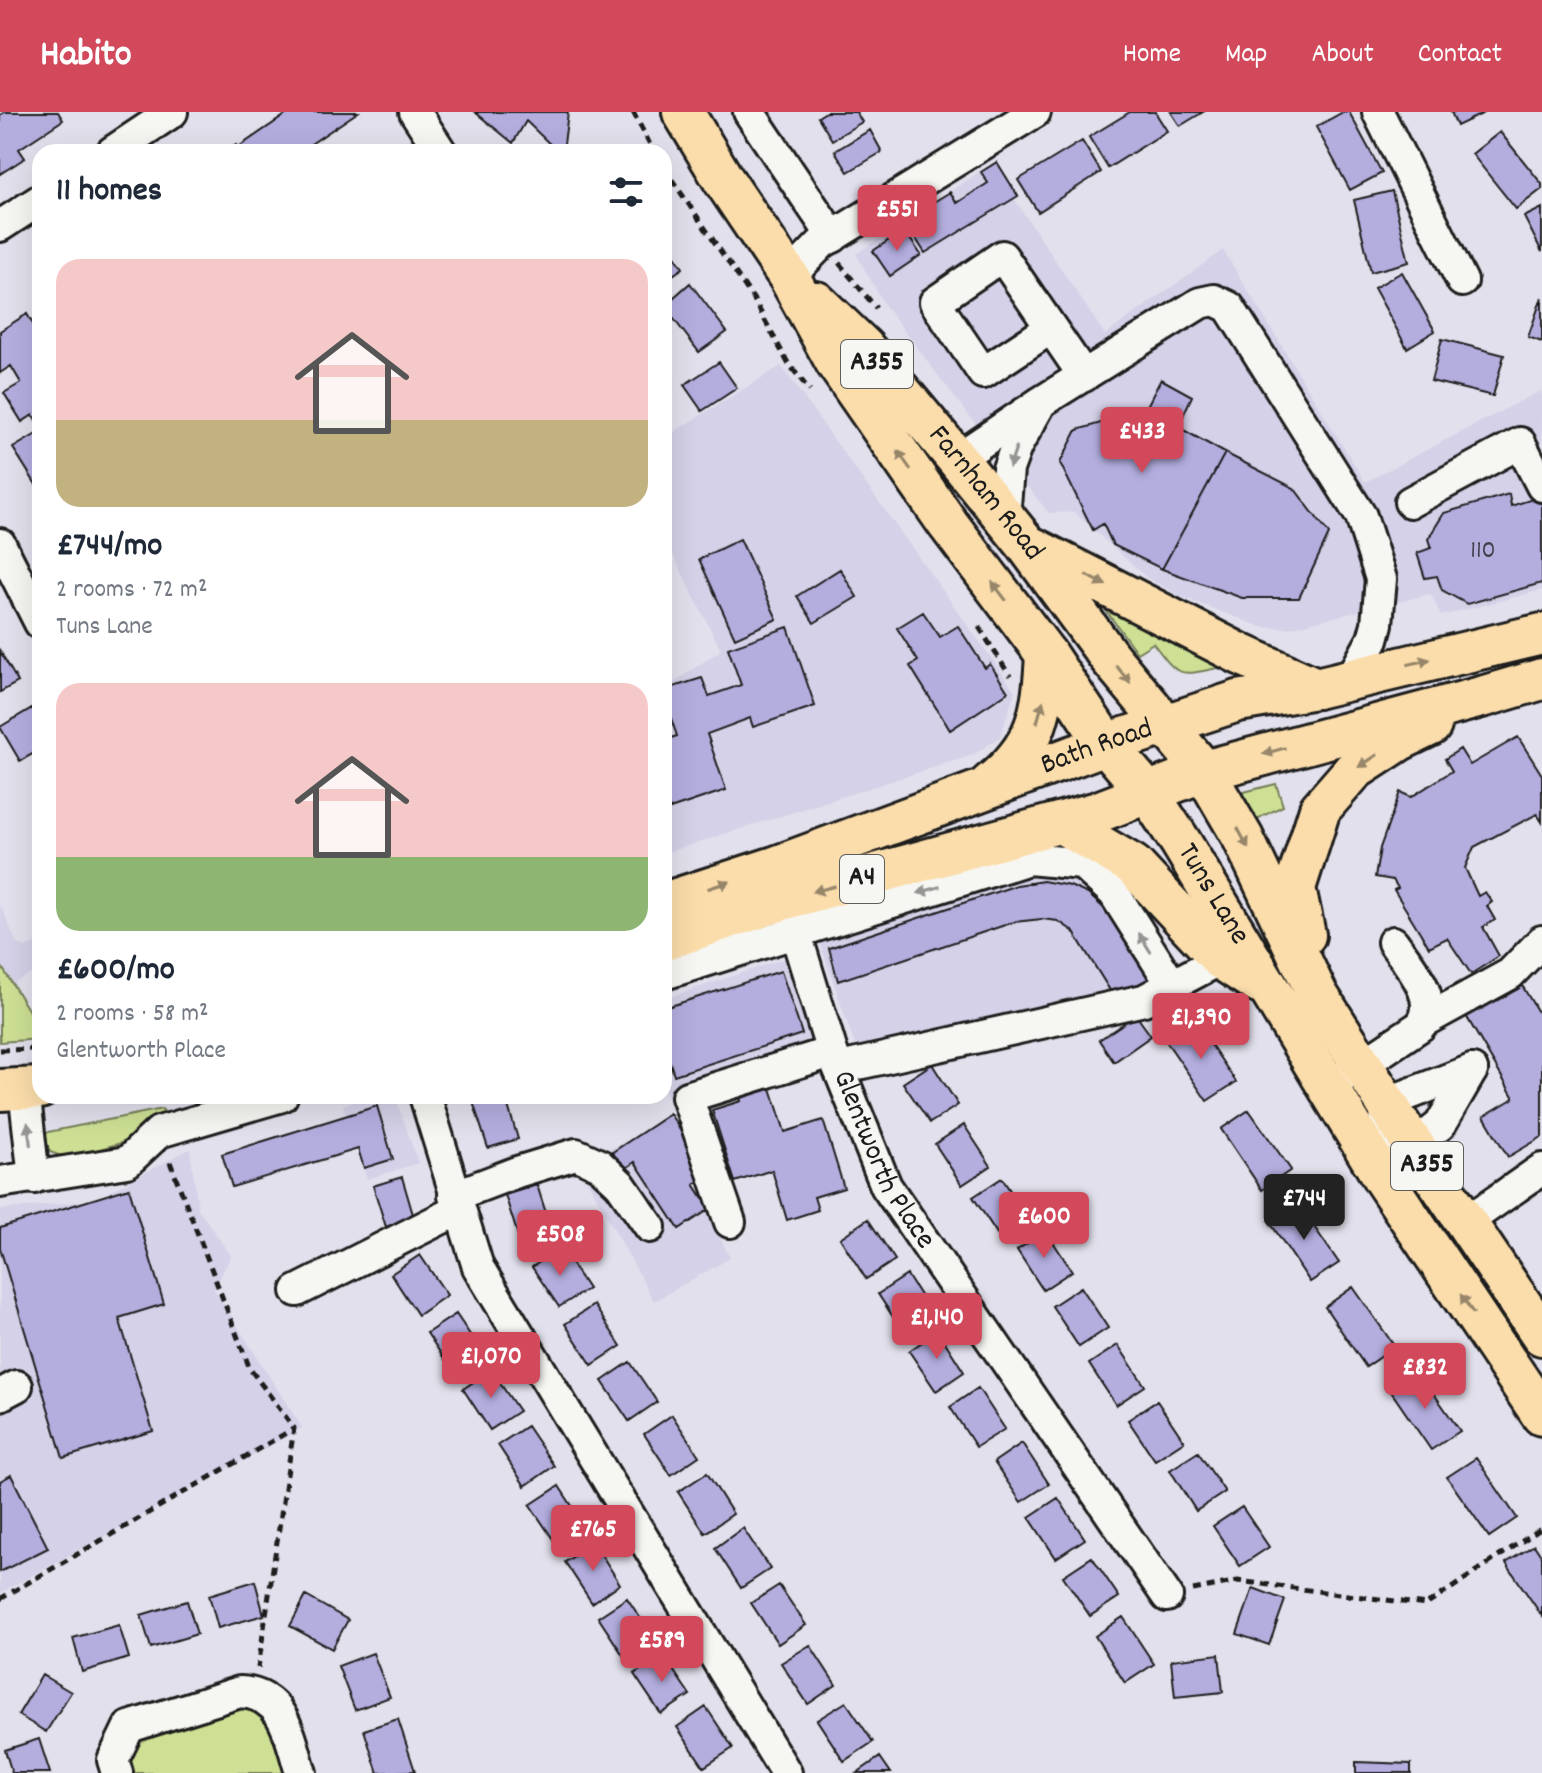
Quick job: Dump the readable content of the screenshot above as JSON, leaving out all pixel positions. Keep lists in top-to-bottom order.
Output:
{
  "streets": {
    "main road": [
      "A355",
      "Farnham Road",
      "Bath Road",
      "A4",
      "Tuns Lane"
    ],
    "street": ["Glentworth Place"]
  },
  "crossings": [
    ["Farnham Road", "Bath Road"],
    ["Farnham Road", "Tuns Lane"],
    ["Bath Road", "Tuns Lane"],
    ["Bath Road", "Glentworth Place"]
  ],
  "house_numbers": ["110"],
  "page": {
    "header": "Habito",
    "nav": [
      "Home",
      "Map",
      "About",
      "Contact"
    ],
    "heading": "11 homes",
    "price": [
      "£551",
      "£433",
      "£1,390",
      "£744",
      "£600",
      "£508",
      "£1,140",
      "£1,070",
      "£832",
      "£765",
      "£589"
    ],
    "list": [
      {
        "name": "£744/mo",
        "note": "2 rooms · 72 m² · Tuns Lane"
      },
      {
        "name": "£600/mo",
        "note": "2 rooms · 58 m² · Glentworth Place"
      }
    ]
  }
}
